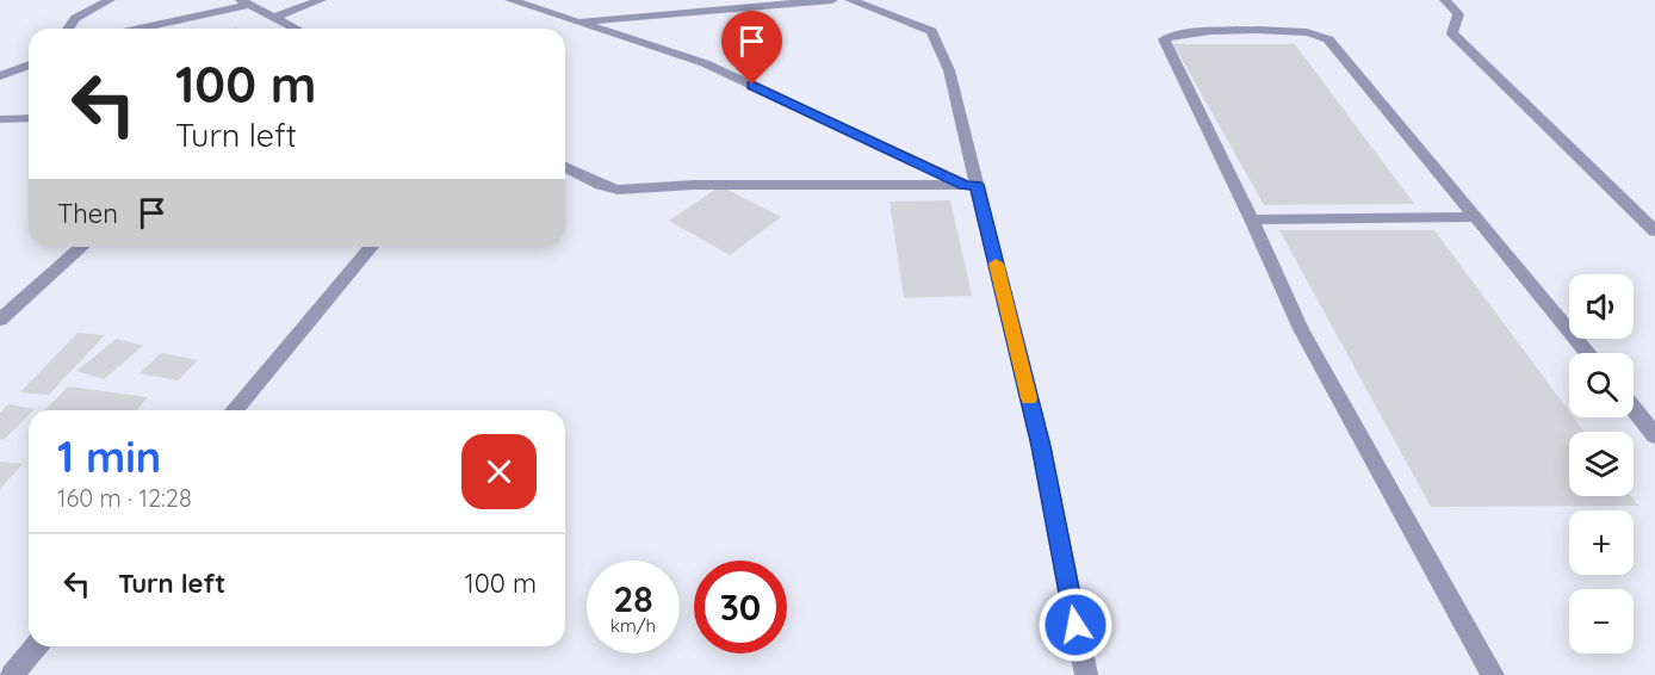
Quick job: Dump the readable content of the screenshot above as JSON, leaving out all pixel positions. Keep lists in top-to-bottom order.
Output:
{
  "page": {
    "turn": ["100 m", "Turn left"],
    "then": "Then",
    "map_buttons": ["+", "−"],
    "heading": ["1 min", "160 m · 12:28"],
    "list": [
      {
        "name": "Turn left",
        "value": "100 m"
      }
    ],
    "speed": "28 km/h",
    "limit": "30"
  }
}
